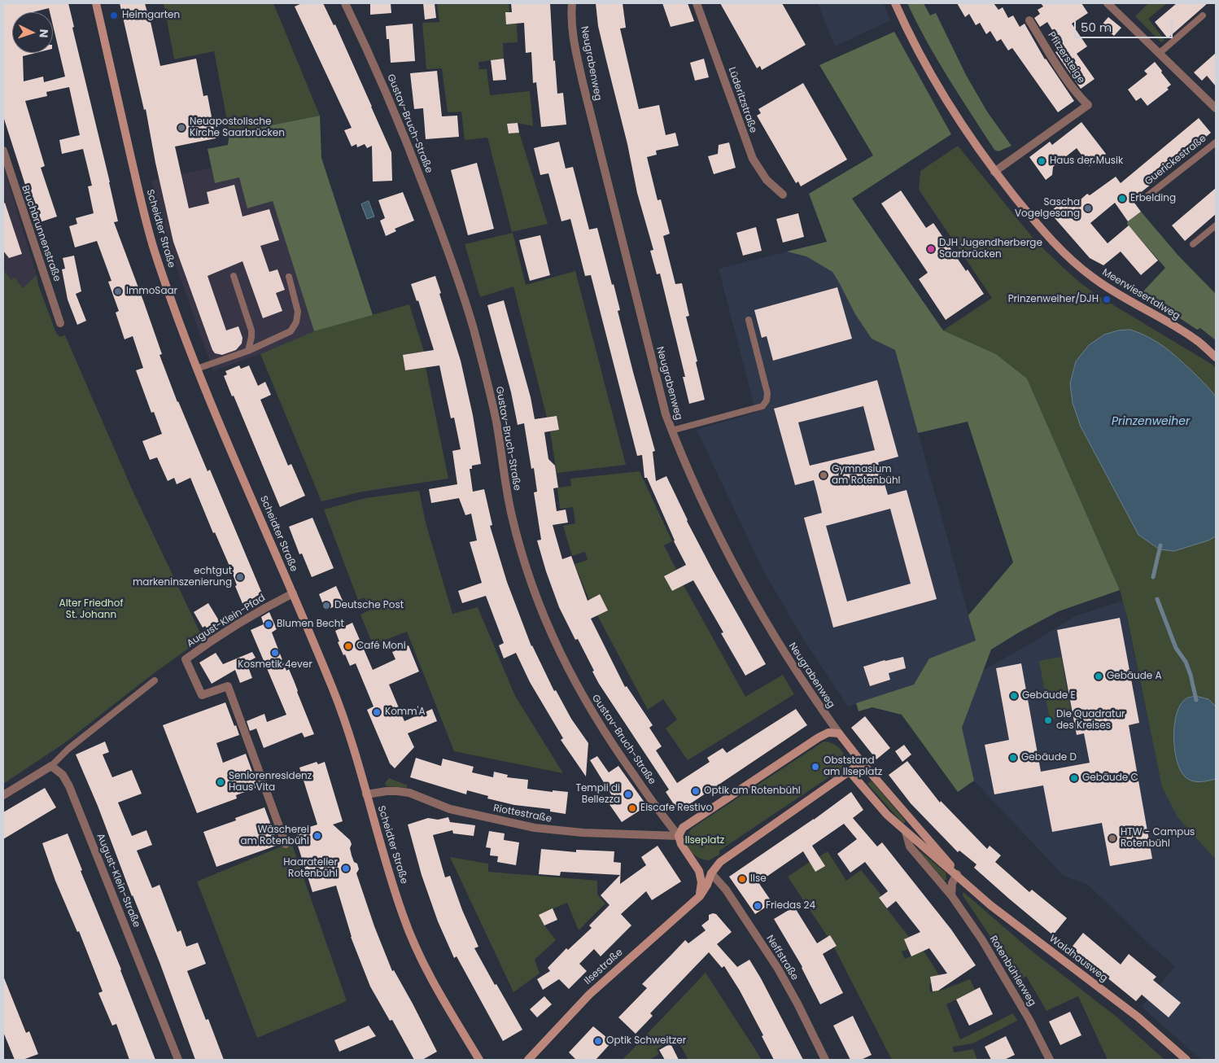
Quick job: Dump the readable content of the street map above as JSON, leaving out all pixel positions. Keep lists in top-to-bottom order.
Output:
{
  "streets": {
    "main road": [
      "Scheidter Straße",
      "Meerwiesertalweg",
      "Waldhausweg",
      "Ilsestraße"
    ],
    "street": [
      "Pfitzersteige",
      "Neugrabenweg",
      "Lüderitzstraße",
      "Gustav-Bruch-Straße",
      "Bruchbrunnenstraße",
      "August-Klein-Pfad",
      "Riottestraße",
      "August-Klein-Straße",
      "Neffstraße",
      "Rotenbühlerweg"
    ],
    "lane": ["Guerickestraße"]
  },
  "crossings": [
    ["Pfitzersteige", "Meerwiesertalweg"],
    ["Gustav-Bruch-Straße", "Riottestraße"],
    ["Scheidter Straße", "August-Klein-Pfad"],
    ["Scheidter Straße", "Riottestraße"]
  ],
  "water": ["Prinzenweiher"],
  "parks": ["Alter Friedhof St. Johann", "Ilseplatz"],
  "places": [
    "Heimgarten",
    "Neuapostolische Kirche Saarbrücken",
    "Haus der Musik",
    "Erbelding",
    "Sascha Vogelgesang",
    "DJH Jugendherberge Saarbrücken",
    "ImmoSaar",
    "Prinzenweiher/DJH",
    "Gymnasium am Rotenbühl",
    "echtgut markeninszenierung",
    "Deutsche Post",
    "Blumen Becht",
    "Café Moni",
    "Kosmetik 4ever",
    "Gebäude A",
    "Gebäude E",
    "Komm'A",
    "Die Quadratur des Kreises",
    "Gebäude D",
    "Obststand am Ilseplatz",
    "Gebäude C",
    "Seniorenresidenz Haus Vita",
    "Optik am Rotenbühl",
    "Tempii di Bellezza",
    "Eiscafe Restivo",
    "Wäscherei am Rotenbühl",
    "HTW - Campus Rotenbühl",
    "Haaratelier Rotenbühl",
    "Ilse",
    "Friedas 24",
    "Optik Schweitzer"
  ],
  "scale_bar": "50 m",
  "north": "right"
}
